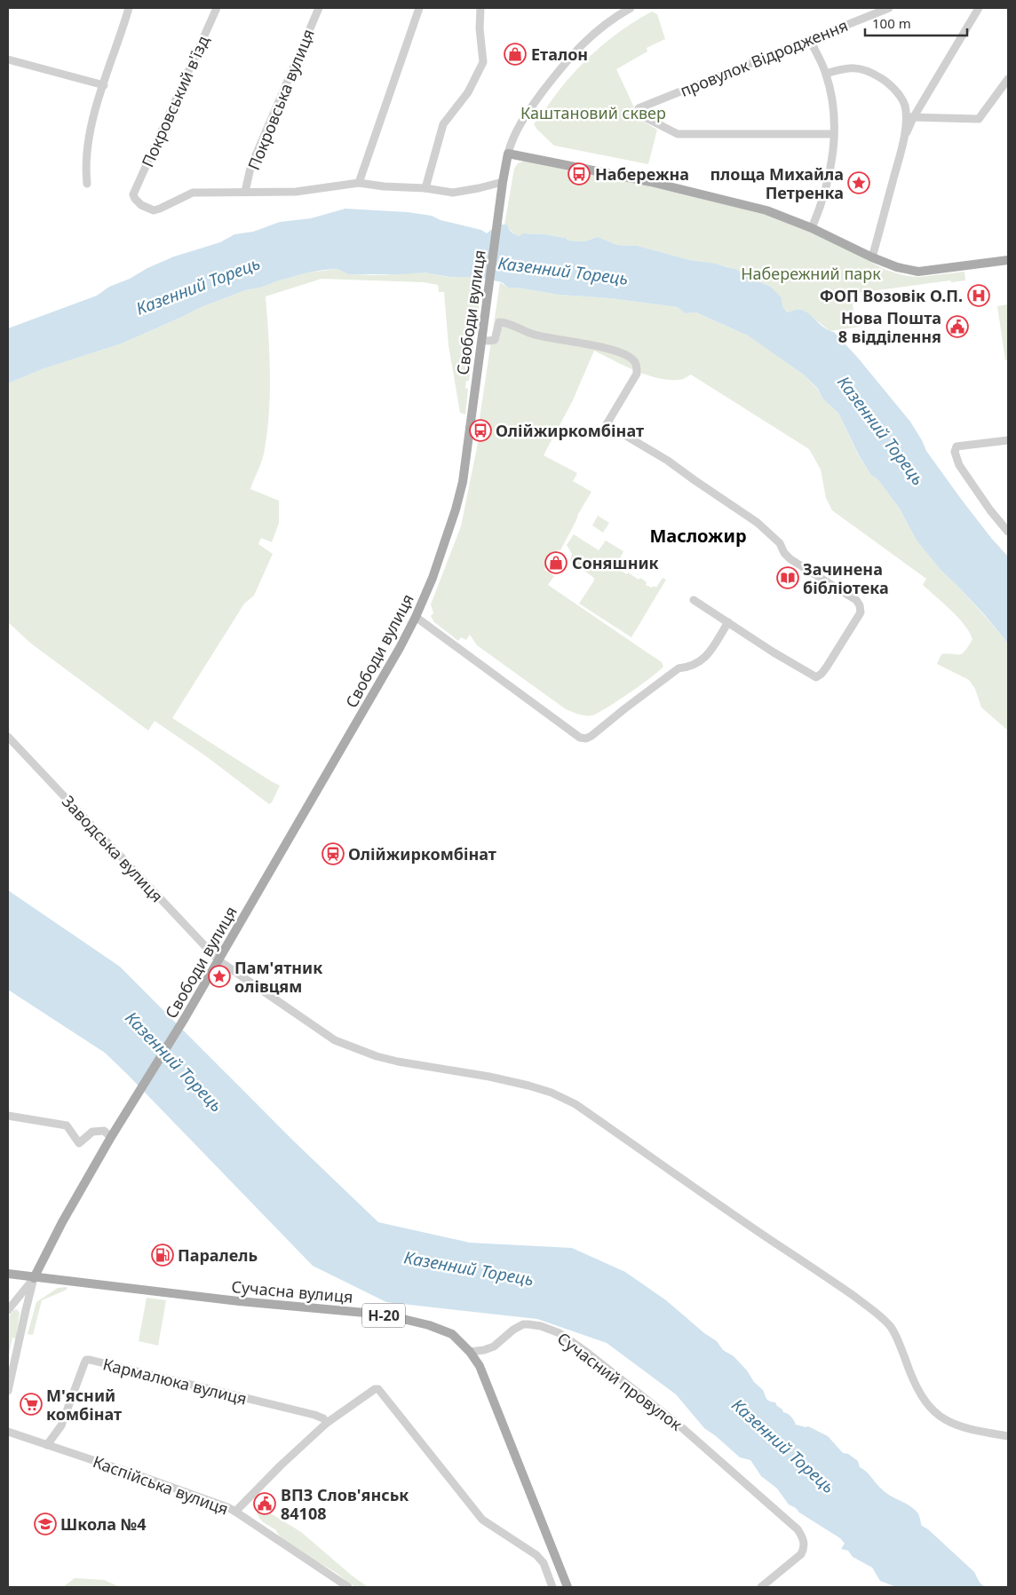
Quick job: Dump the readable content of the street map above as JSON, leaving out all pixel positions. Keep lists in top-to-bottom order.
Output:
{
  "streets": {
    "main road": ["Свободи вулиця", "Сучасна вулиця", "Н-20"],
    "street": [
      "провулок Відродження",
      "Покровська вулиця",
      "Покровський в'їзд",
      "Заводська вулиця",
      "Кармалюка вулиця",
      "Сучасний провулок",
      "Каспійська вулиця"
    ]
  },
  "crossings": [
    ["Покровська вулиця", "Покровський в'їзд"],
    ["Свободи вулиця", "Заводська вулиця"],
    ["Свободи вулиця", "Сучасна вулиця"],
    ["Свободи вулиця", "Н-20"],
    ["Сучасна вулиця", "Н-20"],
    ["Сучасна вулиця", "Сучасний провулок"],
    ["Кармалюка вулиця", "Каспійська вулиця"]
  ],
  "districts": ["Масложир"],
  "water": ["Казенний Торець"],
  "parks": ["Каштановий сквер", "Набережний парк"],
  "places": {
    "shop": ["Еталон", "Соняшник"],
    "bus stop": ["Набережна", "Олійжиркомбінат"],
    "place": ["площа Михайла Петренка", "Пам'ятник олівцям"],
    "hospital": ["ФОП Возовік О.П."],
    "public building": ["Нова Пошта 8 відділення", "ВПЗ Слов'янськ 84108"],
    "library": ["Зачинена бібліотека"],
    "station": ["Олійжиркомбiнат"],
    "fuel station": ["Паралель"],
    "supermarket": ["М'ясний комбінат"],
    "school or university": ["Школа №4"]
  },
  "scale_bar": "100 m"
}
